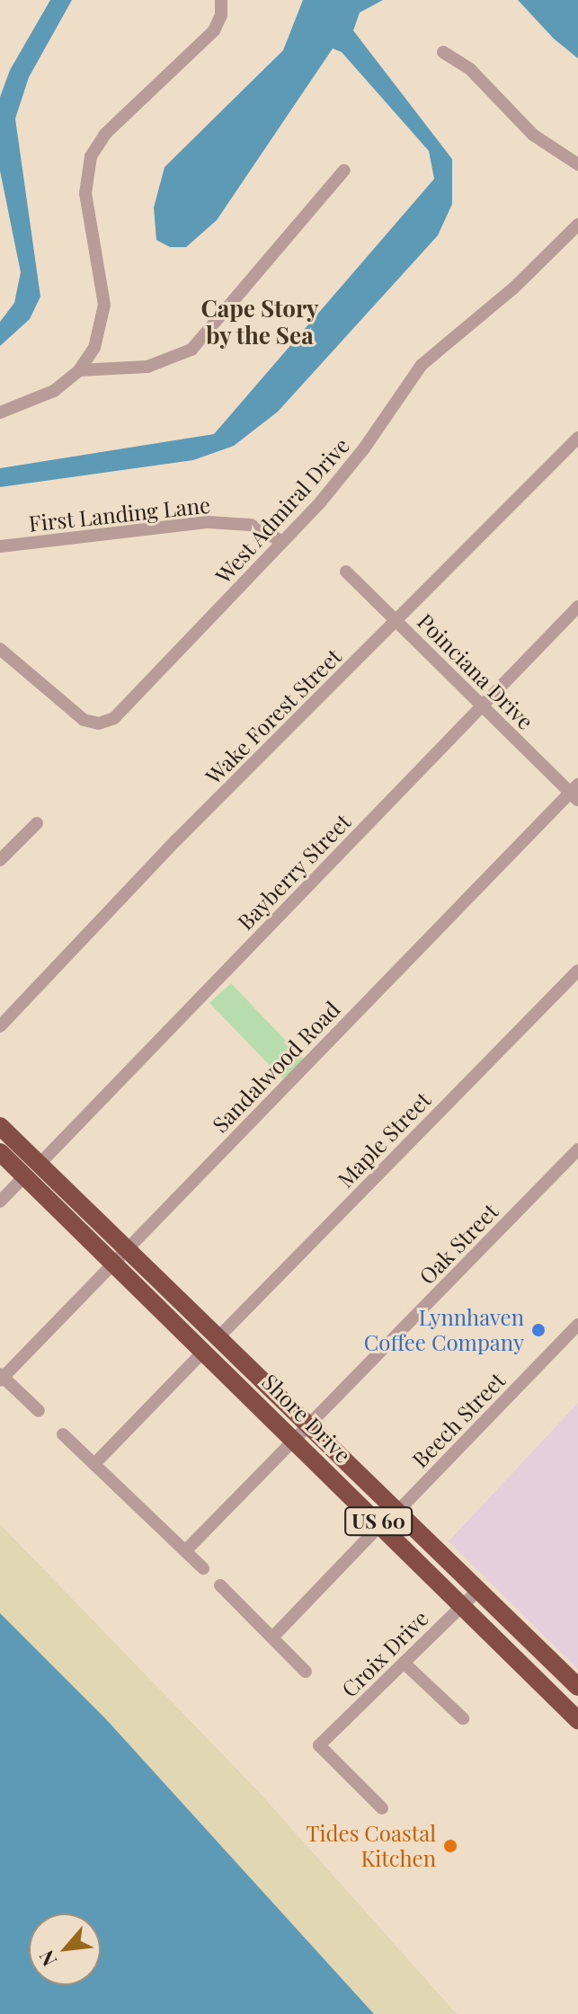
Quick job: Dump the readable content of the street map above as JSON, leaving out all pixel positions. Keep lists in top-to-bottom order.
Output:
{
  "streets": {
    "highway": ["Shore Drive", "US 60"],
    "street": [
      "West Admiral Drive",
      "First Landing Lane",
      "Poinciana Drive",
      "Wake Forest Street",
      "Bayberry Street",
      "Sandalwood Road",
      "Maple Street",
      "Oak Street",
      "Beech Street",
      "Croix Drive"
    ]
  },
  "crossings": [
    ["West Admiral Drive", "First Landing Lane"],
    ["Poinciana Drive", "Wake Forest Street"],
    ["Poinciana Drive", "Bayberry Street"],
    ["Poinciana Drive", "Sandalwood Road"],
    ["Bayberry Street", "Shore Drive"],
    ["Sandalwood Road", "Shore Drive"],
    ["Maple Street", "Shore Drive"],
    ["Oak Street", "Shore Drive"],
    ["Shore Drive", "Beech Street"],
    ["Shore Drive", "Croix Drive"]
  ],
  "districts": ["Cape Story by the Sea"],
  "places": ["Lynnhaven Coffee Company", "Tides Coastal Kitchen"],
  "north": "bottom left"
}
